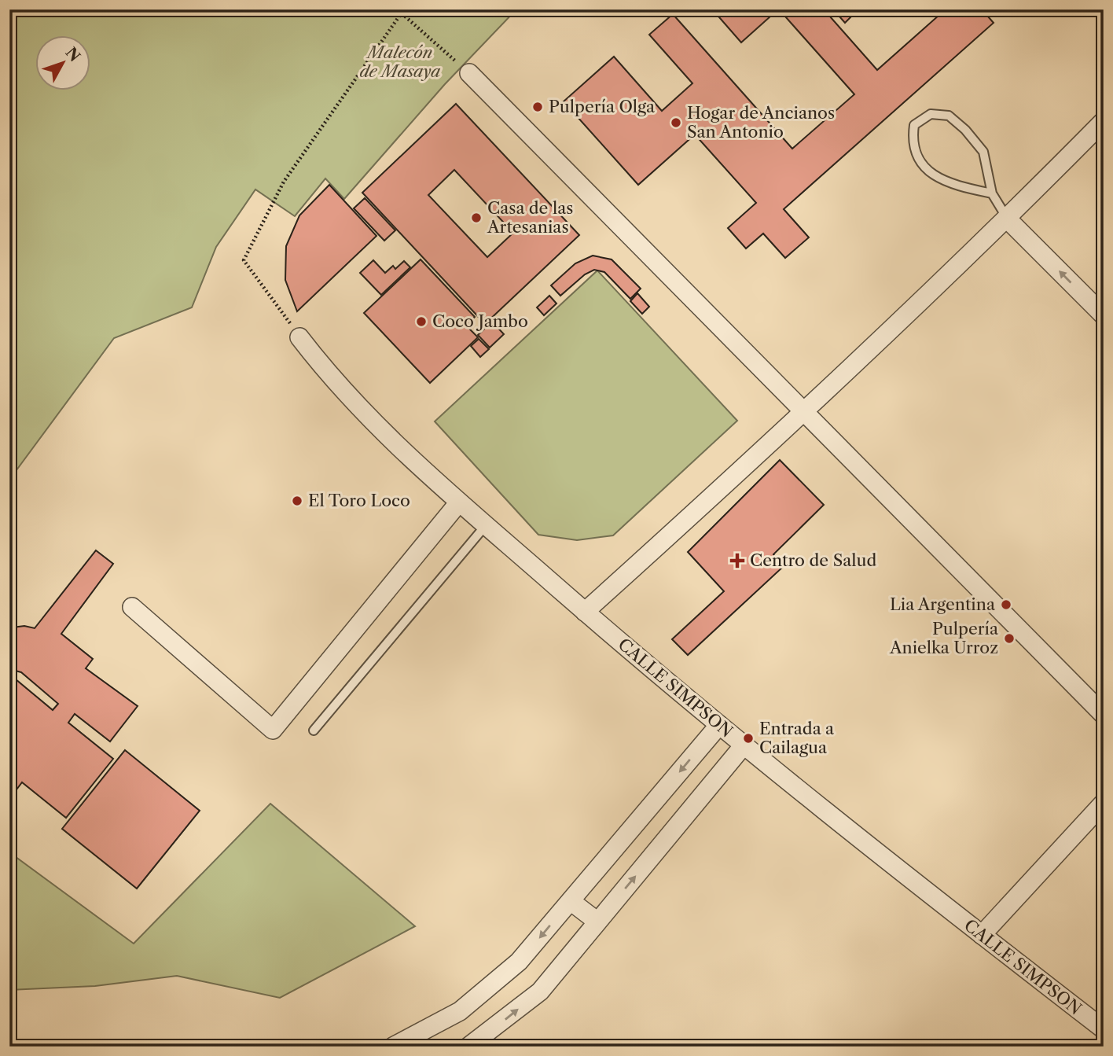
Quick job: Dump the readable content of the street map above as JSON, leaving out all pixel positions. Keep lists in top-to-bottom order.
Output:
{
  "streets": {
    "street": ["CALLE SIMPSON"]
  },
  "parks": ["Malecón de Masaya"],
  "places": {
    "other": [
      "Pulpería Olga",
      "Hogar de Ancianos San Antonio",
      "Casa de las Artesanias",
      "Coco Jambo",
      "El Toro Loco",
      "Lia Argentina",
      "Pulpería Anielka Urroz",
      "Entrada a Cailagua"
    ],
    "health": ["Centro de Salud"]
  },
  "north": "top right"
}
